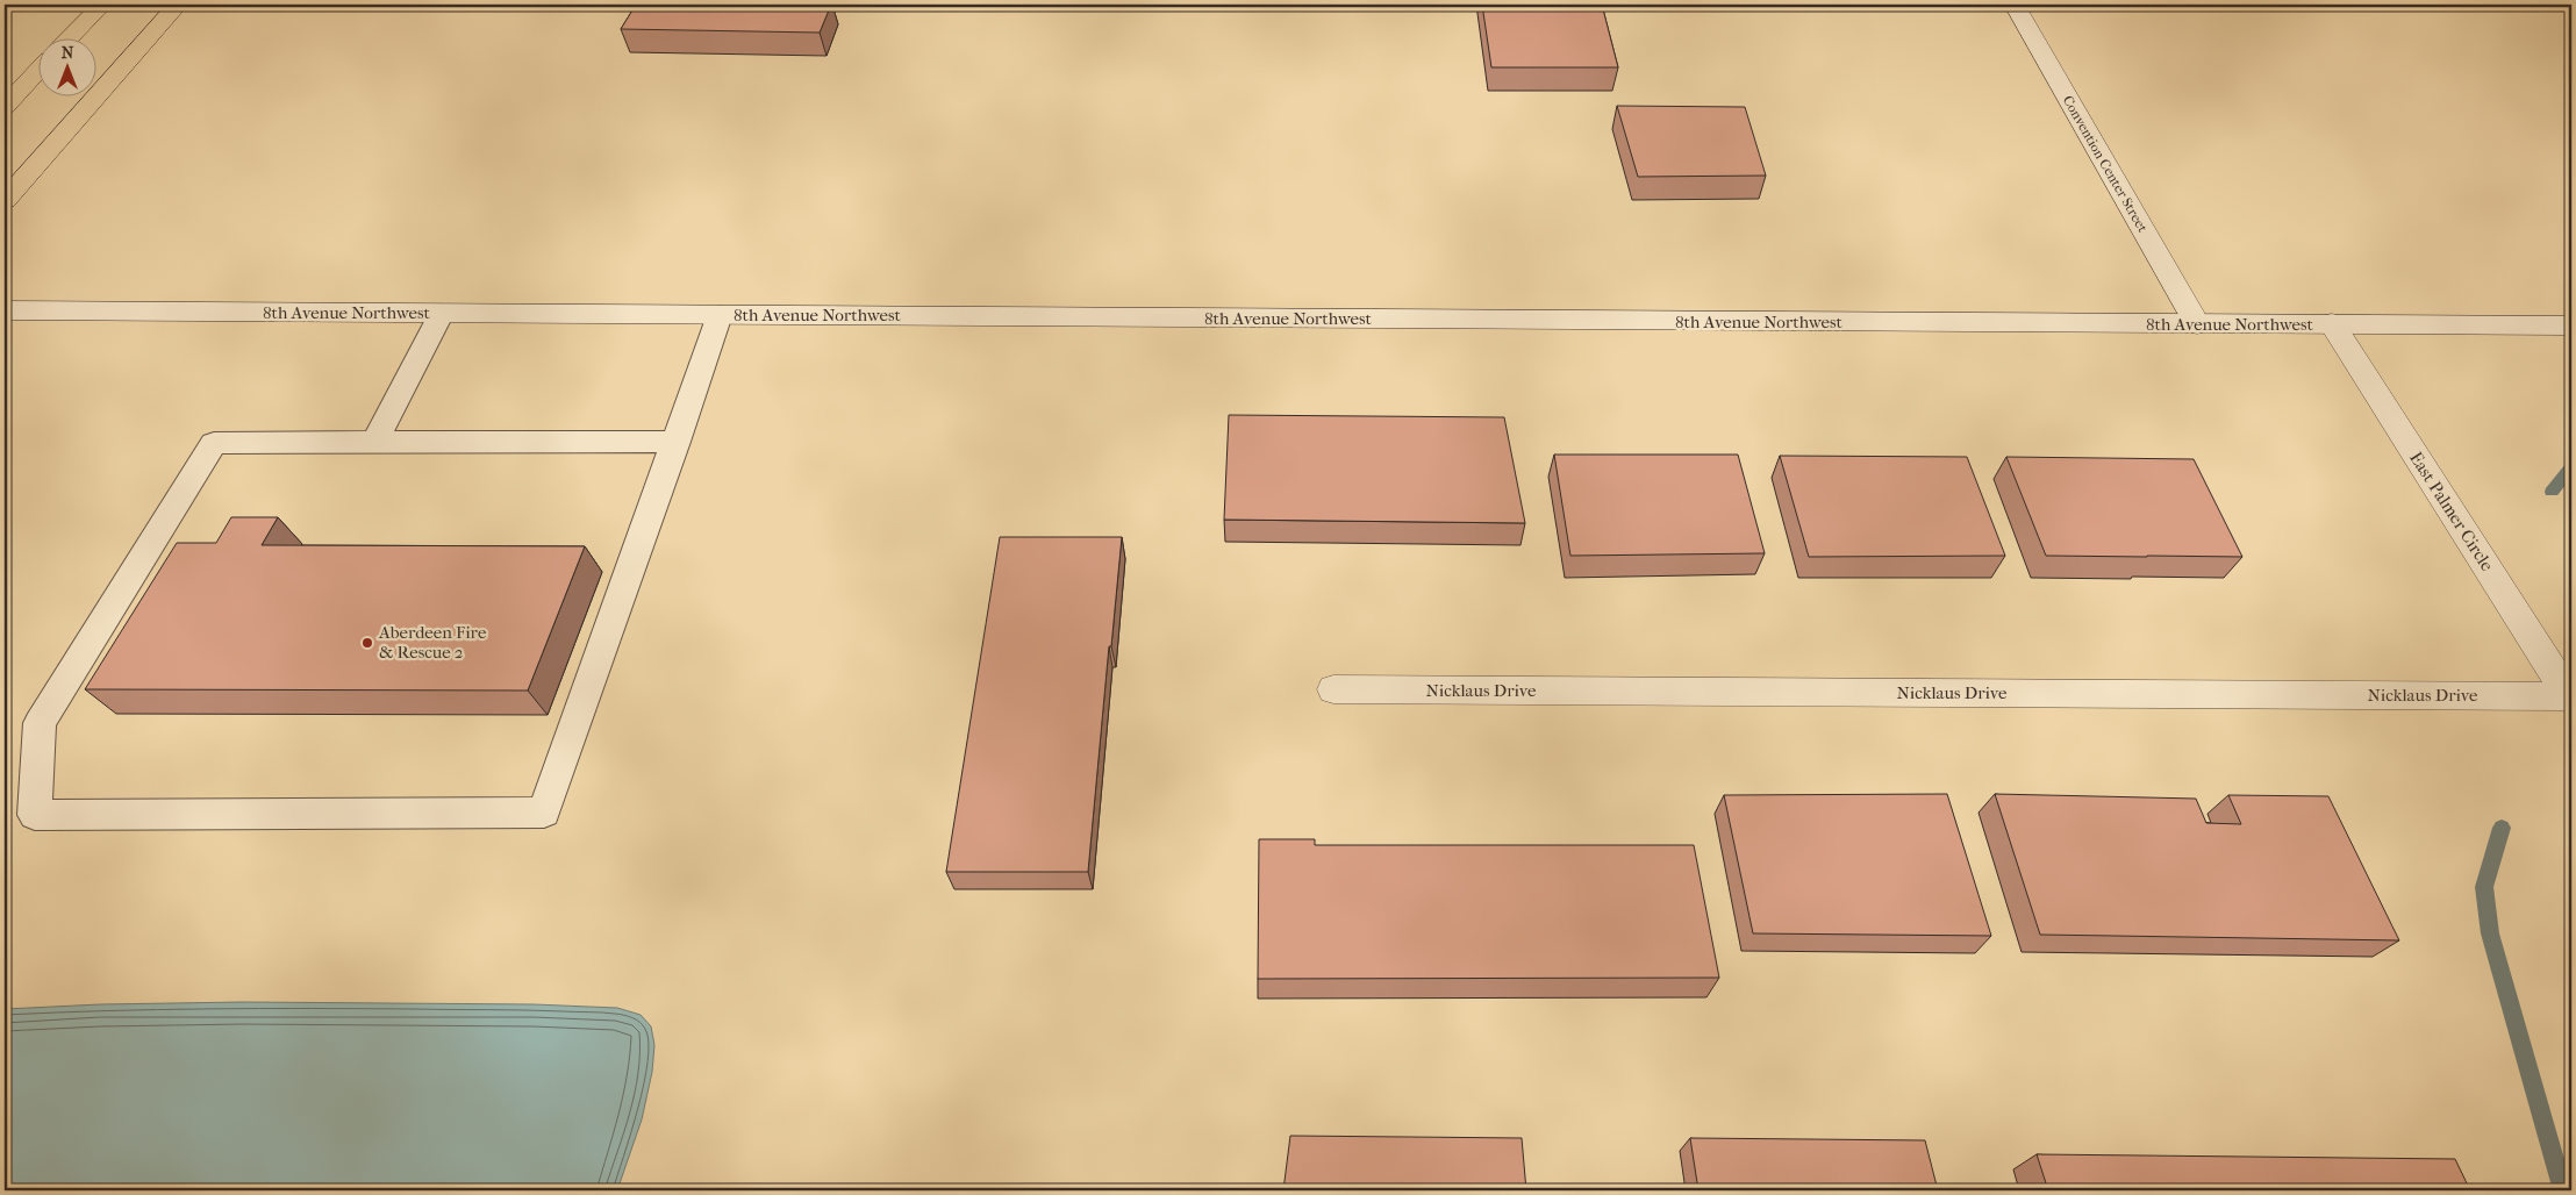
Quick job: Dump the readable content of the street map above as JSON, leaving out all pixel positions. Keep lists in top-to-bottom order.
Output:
{
  "streets": {
    "main road": [
      "Convention Center Street",
      "8th Avenue Northwest",
      "East Palmer Circle",
      "Nicklaus Drive"
    ]
  },
  "crossings": [
    ["Convention Center Street", "8th Avenue Northwest"],
    ["8th Avenue Northwest", "East Palmer Circle"],
    ["East Palmer Circle", "Nicklaus Drive"]
  ],
  "places": ["Aberdeen Fire & Rescue 2"],
  "north": "top"
}
